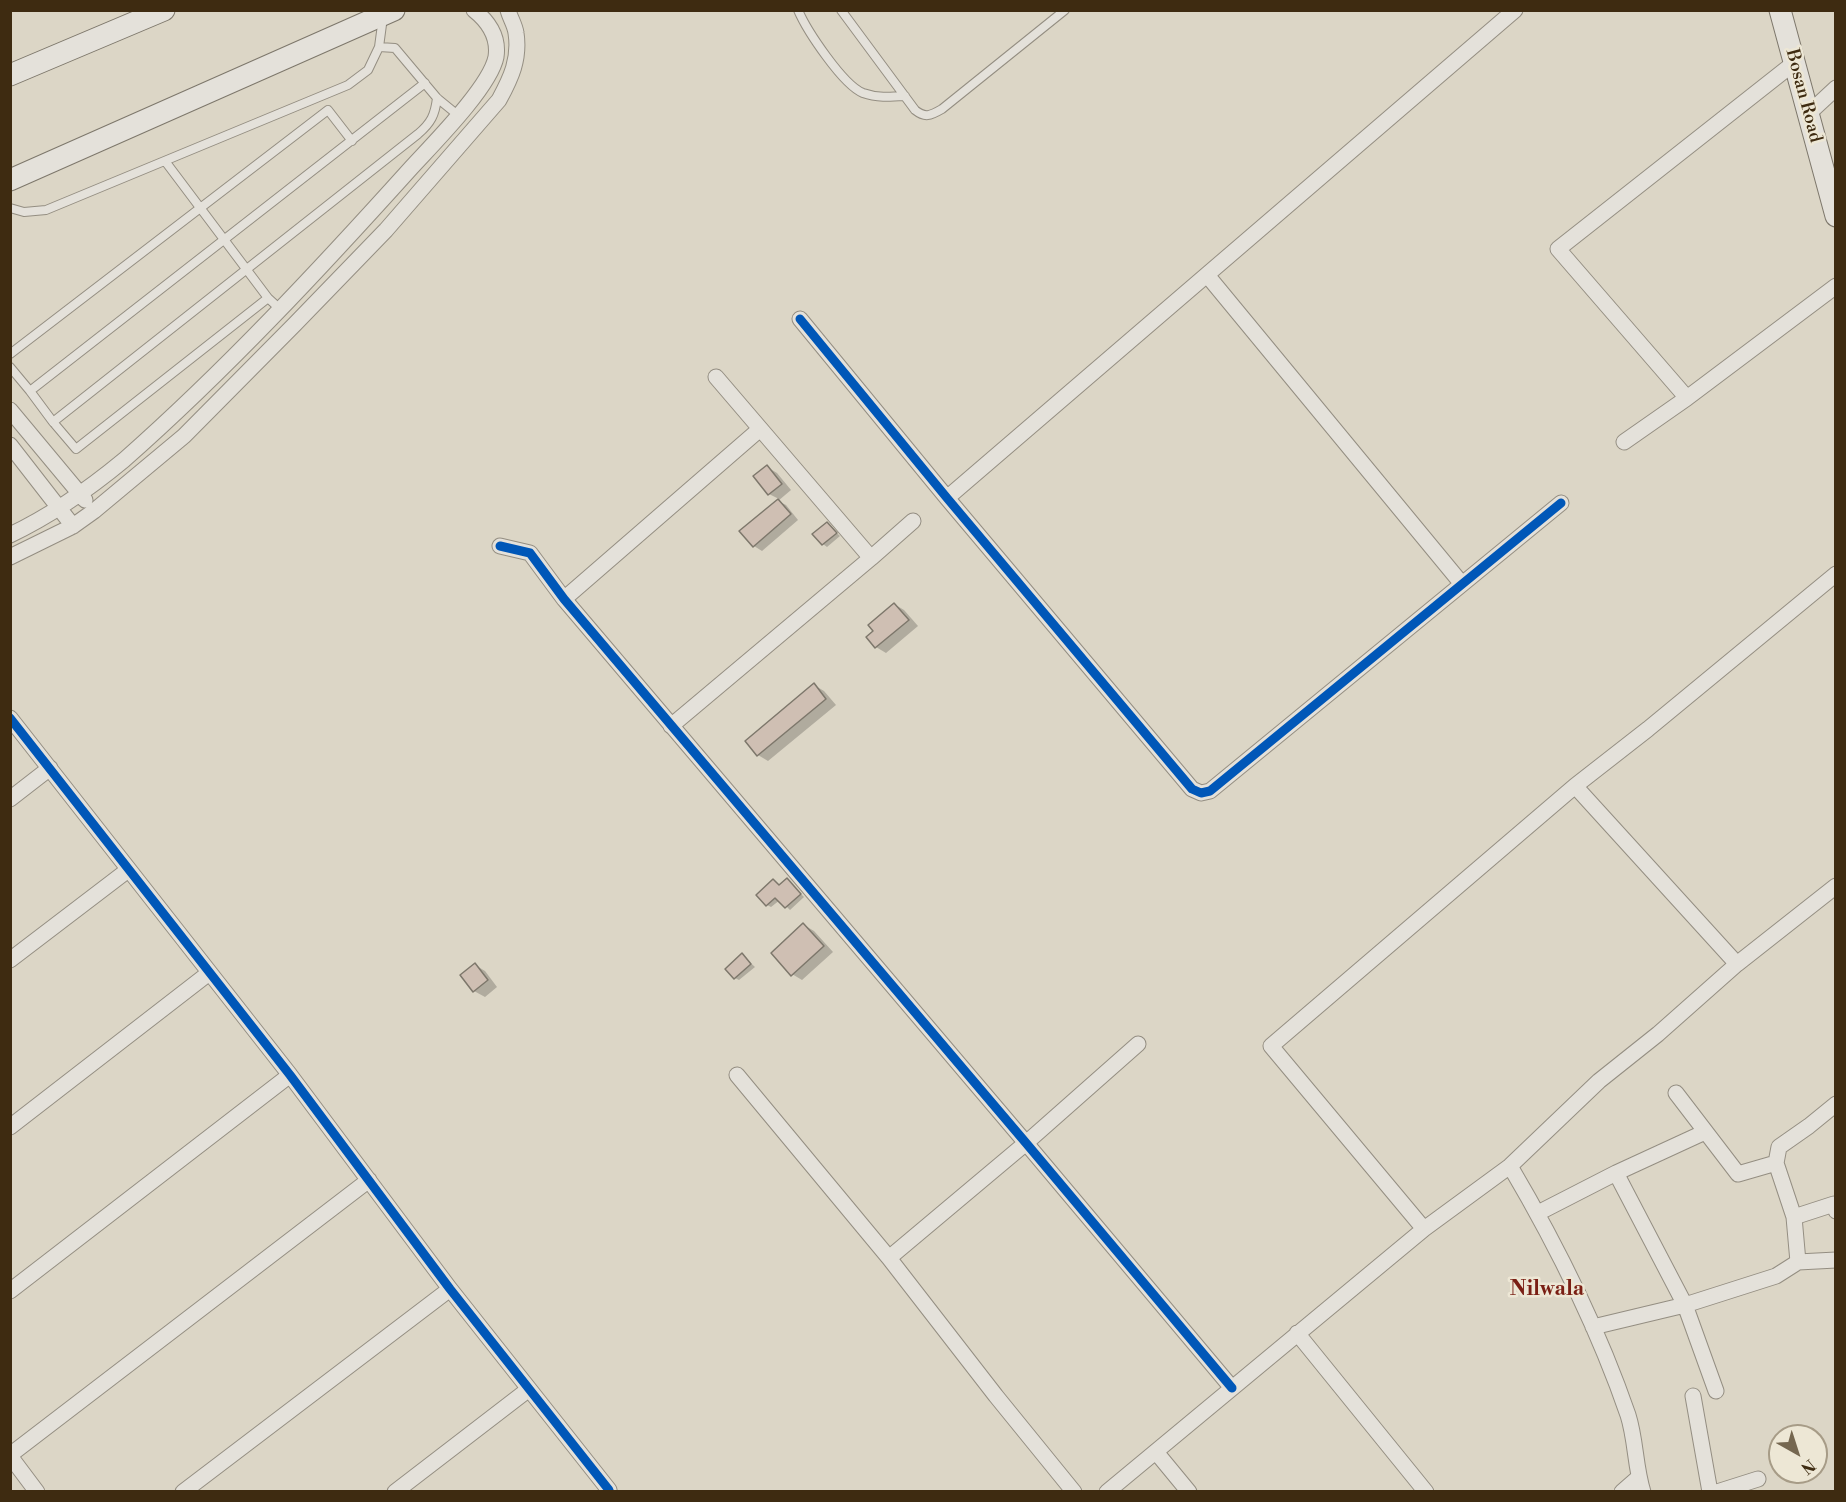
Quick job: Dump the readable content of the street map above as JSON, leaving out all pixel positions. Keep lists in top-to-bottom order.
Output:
{
  "streets": {
    "main road": ["Bosan Road"]
  },
  "districts": ["Nilwala"],
  "north": "bottom right"
}
